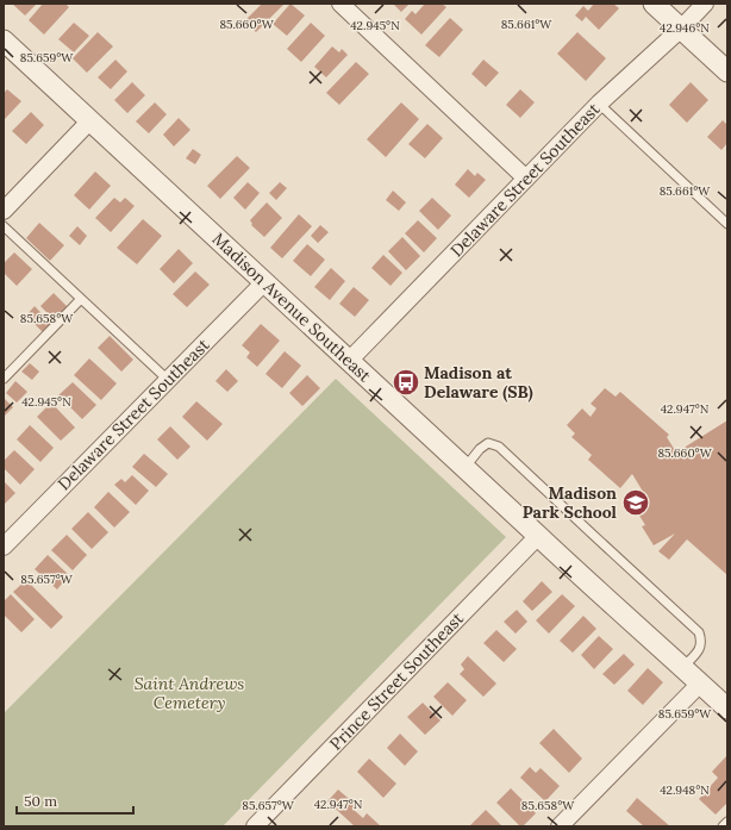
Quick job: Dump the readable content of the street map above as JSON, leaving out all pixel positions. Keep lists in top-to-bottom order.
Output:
{
  "streets": {
    "street": ["Delaware Street Southeast", "Madison Avenue Southeast", "Prince Street Southeast"]
  },
  "crossings": [
    ["Delaware Street Southeast", "Madison Avenue Southeast"],
    ["Madison Avenue Southeast", "Prince Street Southeast"]
  ],
  "parks": ["Saint Andrews Cemetery"],
  "places": {
    "bus stop": ["Madison at Delaware (SB)"],
    "school or university": ["Madison Park School"]
  },
  "scale_bar": "50 m",
  "coordinates": [
    "85.660°W",
    "85.661°W",
    "42.945°N",
    "42.946°N",
    "85.659°W",
    "85.658°W",
    "42.947°N",
    "85.657°W",
    "42.948°N"
  ]
}
